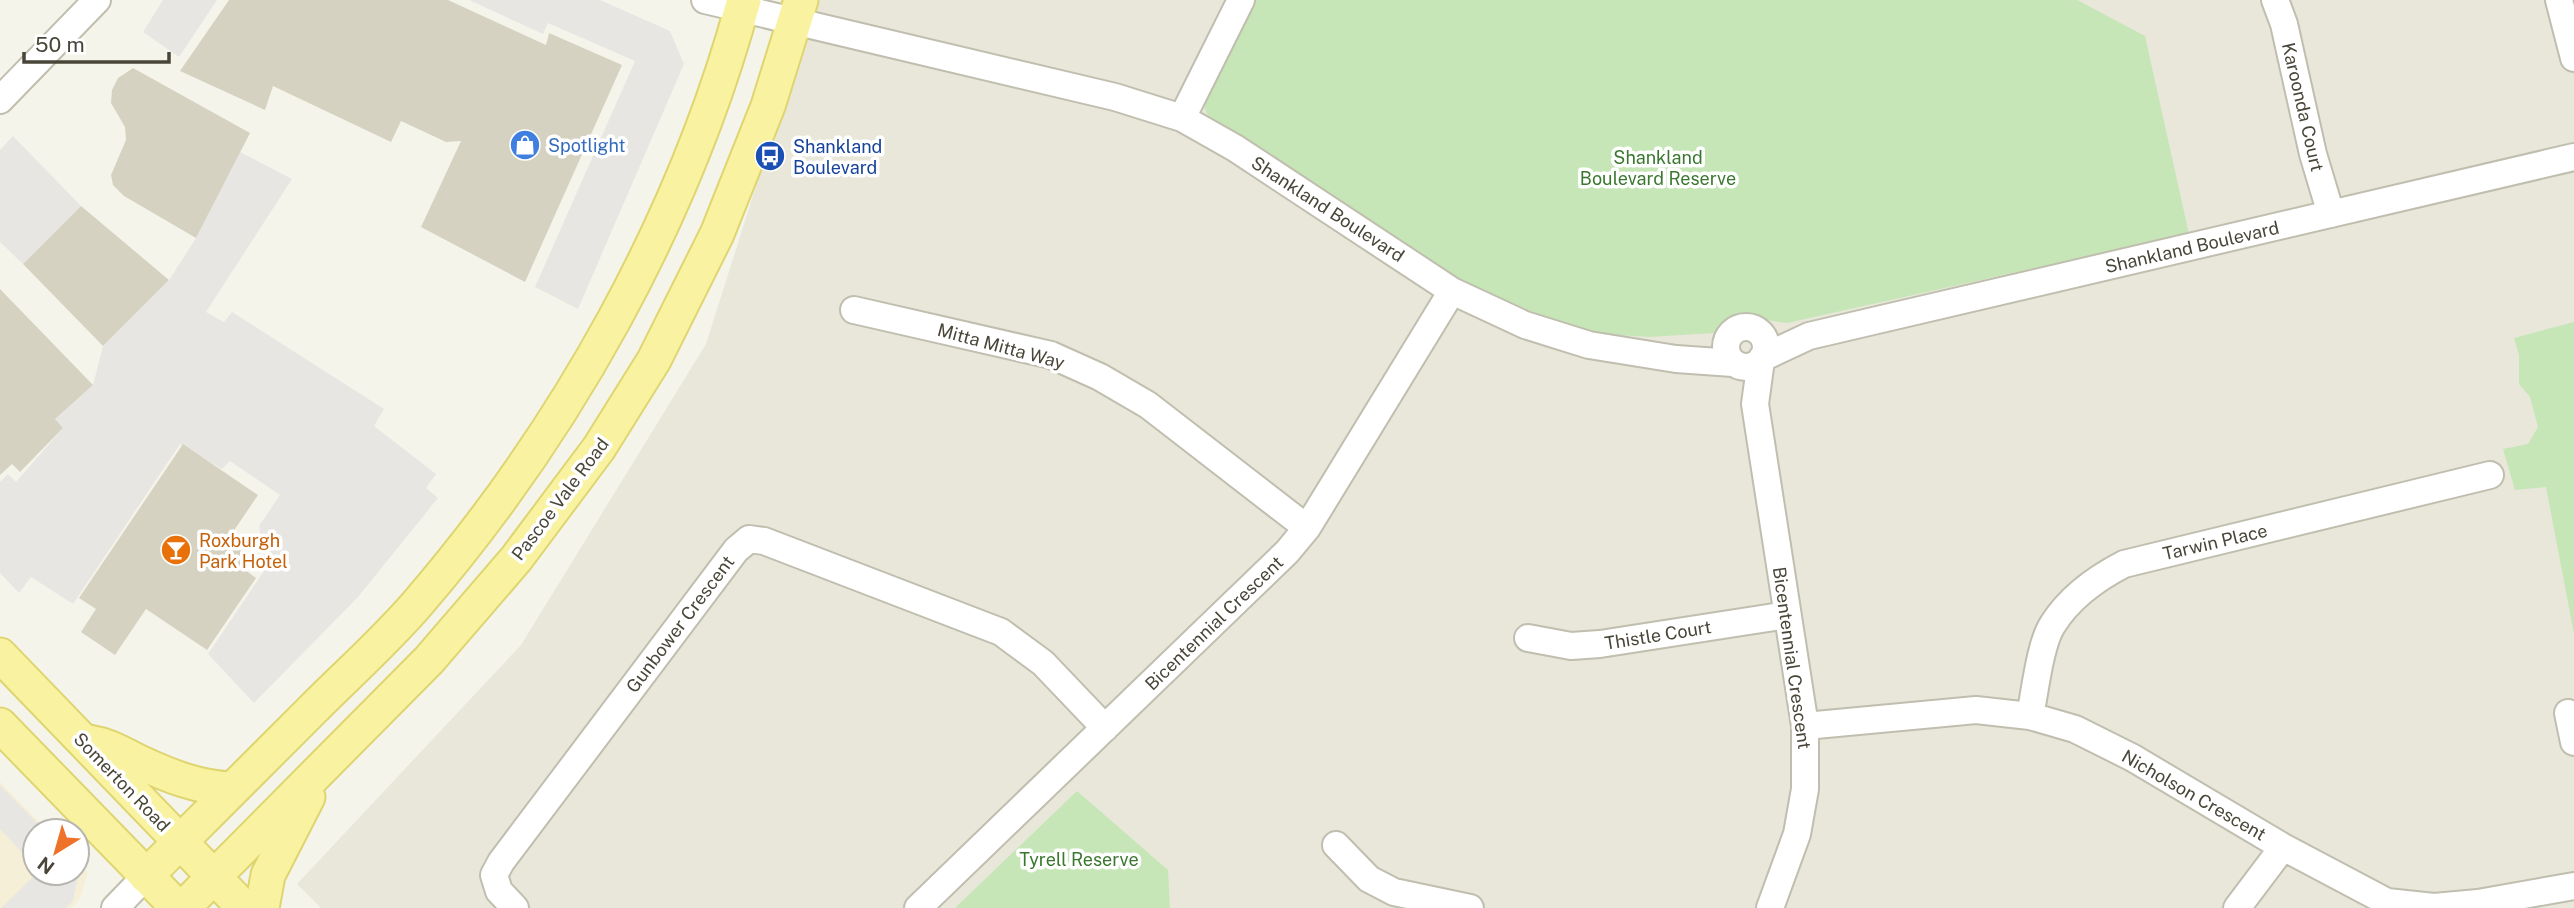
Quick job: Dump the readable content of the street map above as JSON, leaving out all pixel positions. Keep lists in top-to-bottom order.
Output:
{
  "streets": {
    "main road": ["Pascoe Vale Road", "Somerton Road"],
    "street": [
      "Karoonda Court",
      "Shankland Boulevard",
      "Mitta Mitta Way",
      "Tarwin Place",
      "Bicentennial Crescent",
      "Gunbower Crescent",
      "Thistle Court",
      "Nicholson Crescent"
    ]
  },
  "crossings": [
    ["Karoonda Court", "Shankland Boulevard"],
    ["Shankland Boulevard", "Pascoe Vale Road"],
    ["Shankland Boulevard", "Bicentennial Crescent"],
    ["Mitta Mitta Way", "Bicentennial Crescent"],
    ["Pascoe Vale Road", "Somerton Road"],
    ["Tarwin Place", "Nicholson Crescent"],
    ["Bicentennial Crescent", "Gunbower Crescent"],
    ["Bicentennial Crescent", "Thistle Court"],
    ["Bicentennial Crescent", "Nicholson Crescent"]
  ],
  "parks": ["Shankland Boulevard Reserve", "Tyrell Reserve"],
  "places": {
    "shop": ["Spotlight"],
    "bus stop": ["Shankland Boulevard"],
    "bar": ["Roxburgh Park Hotel"]
  },
  "scale_bar": "50 m",
  "north": "bottom left"
}
